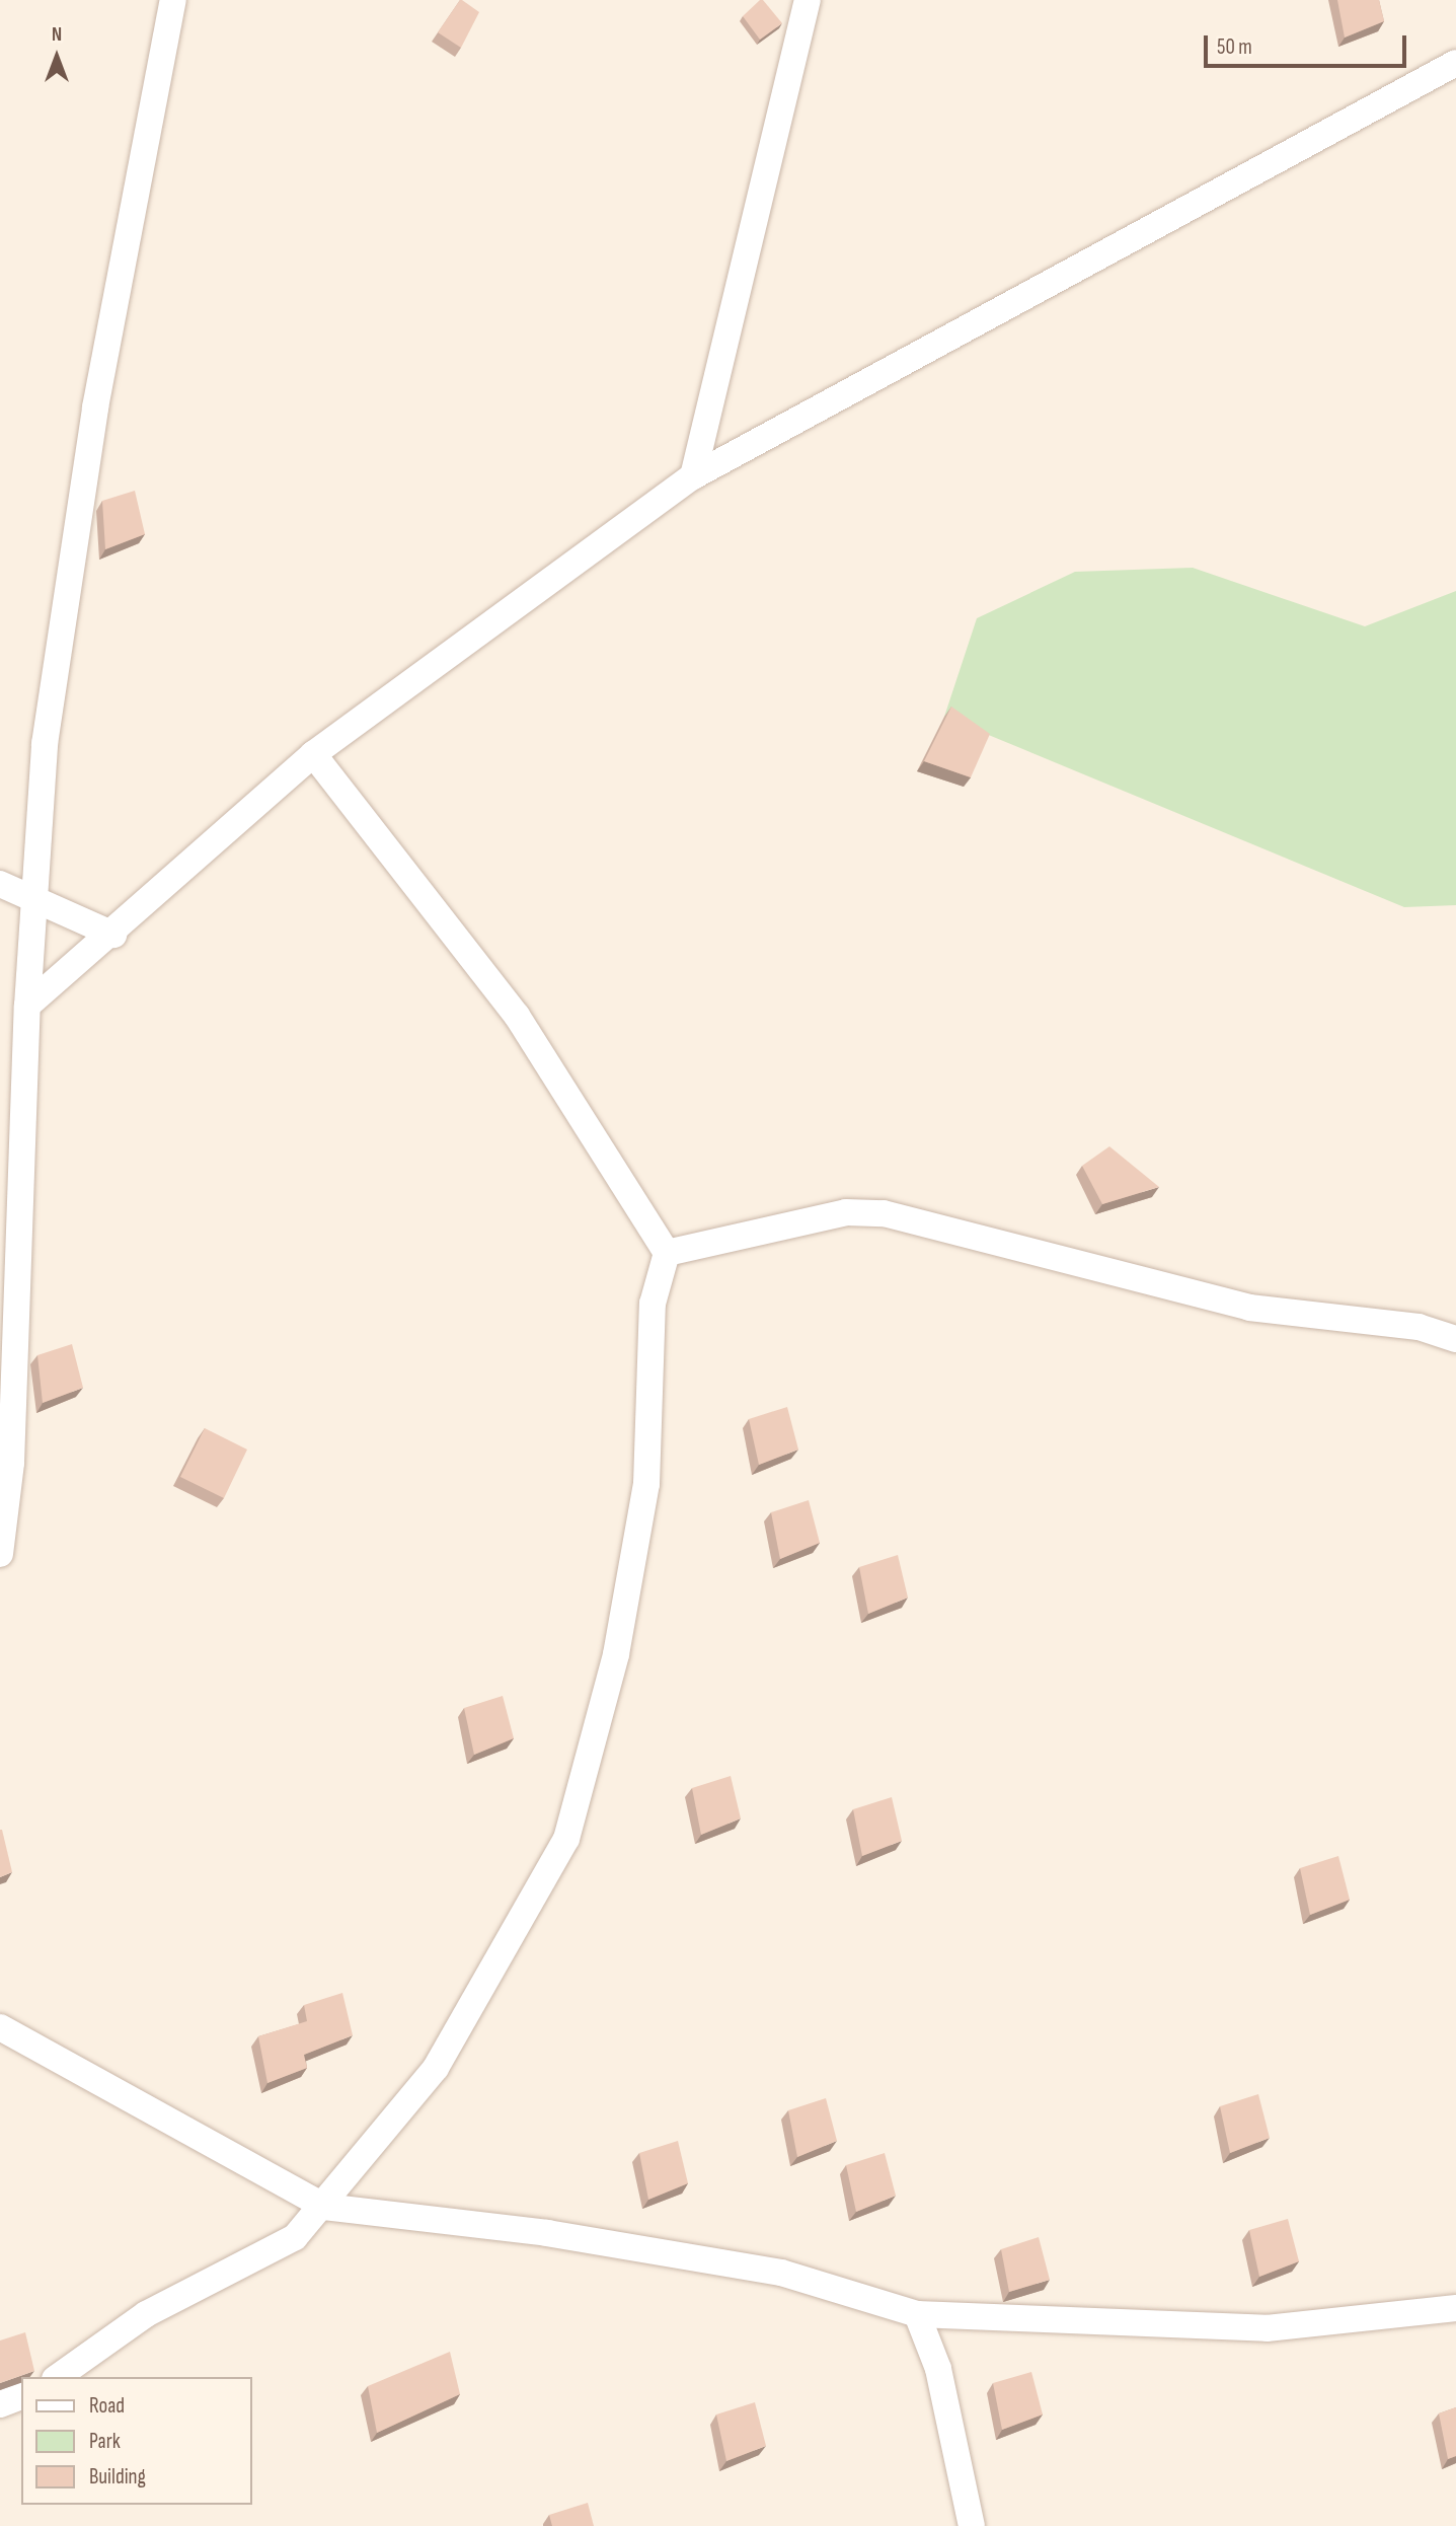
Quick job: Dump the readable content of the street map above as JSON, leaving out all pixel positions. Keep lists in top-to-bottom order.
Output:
{
  "legend": ["Road", "Park", "Building"],
  "scale_bar": "50 m",
  "north": "top"
}
